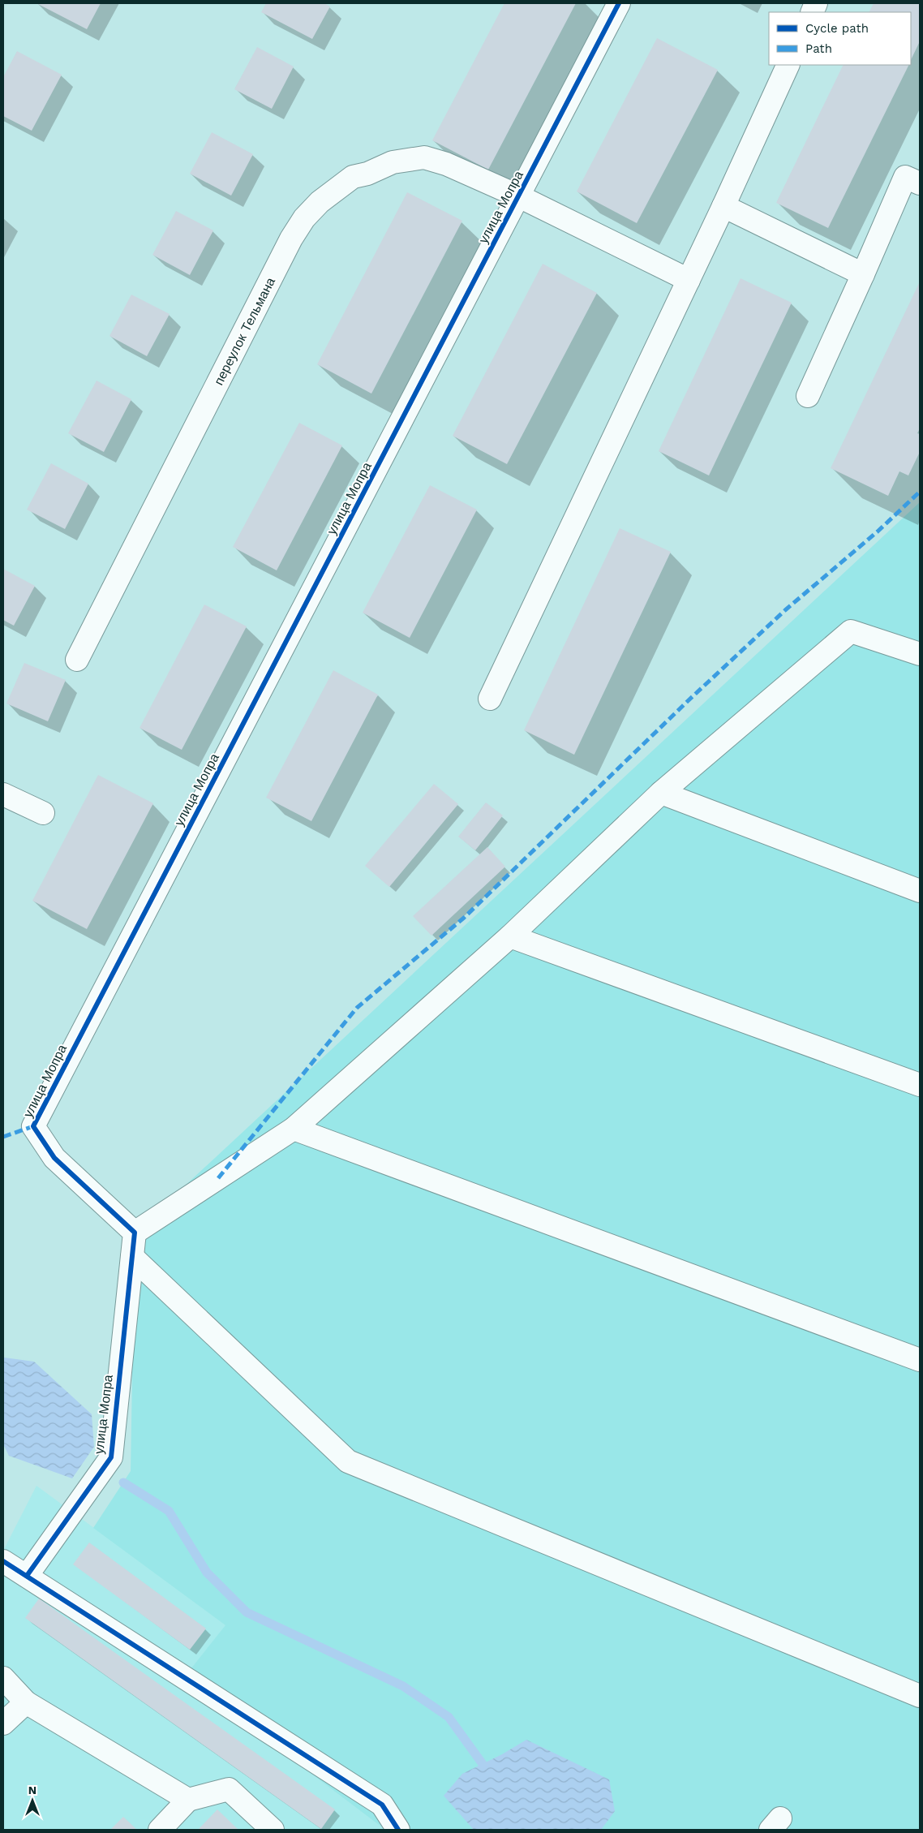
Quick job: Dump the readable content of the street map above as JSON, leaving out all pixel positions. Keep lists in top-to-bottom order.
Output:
{
  "streets": {
    "street": ["улица Мопра", "переулок Тельмана"]
  },
  "crossings": [
    ["улица Мопра", "переулок Тельмана"]
  ],
  "legend": ["Cycle path", "Path"],
  "north": "top"
}
